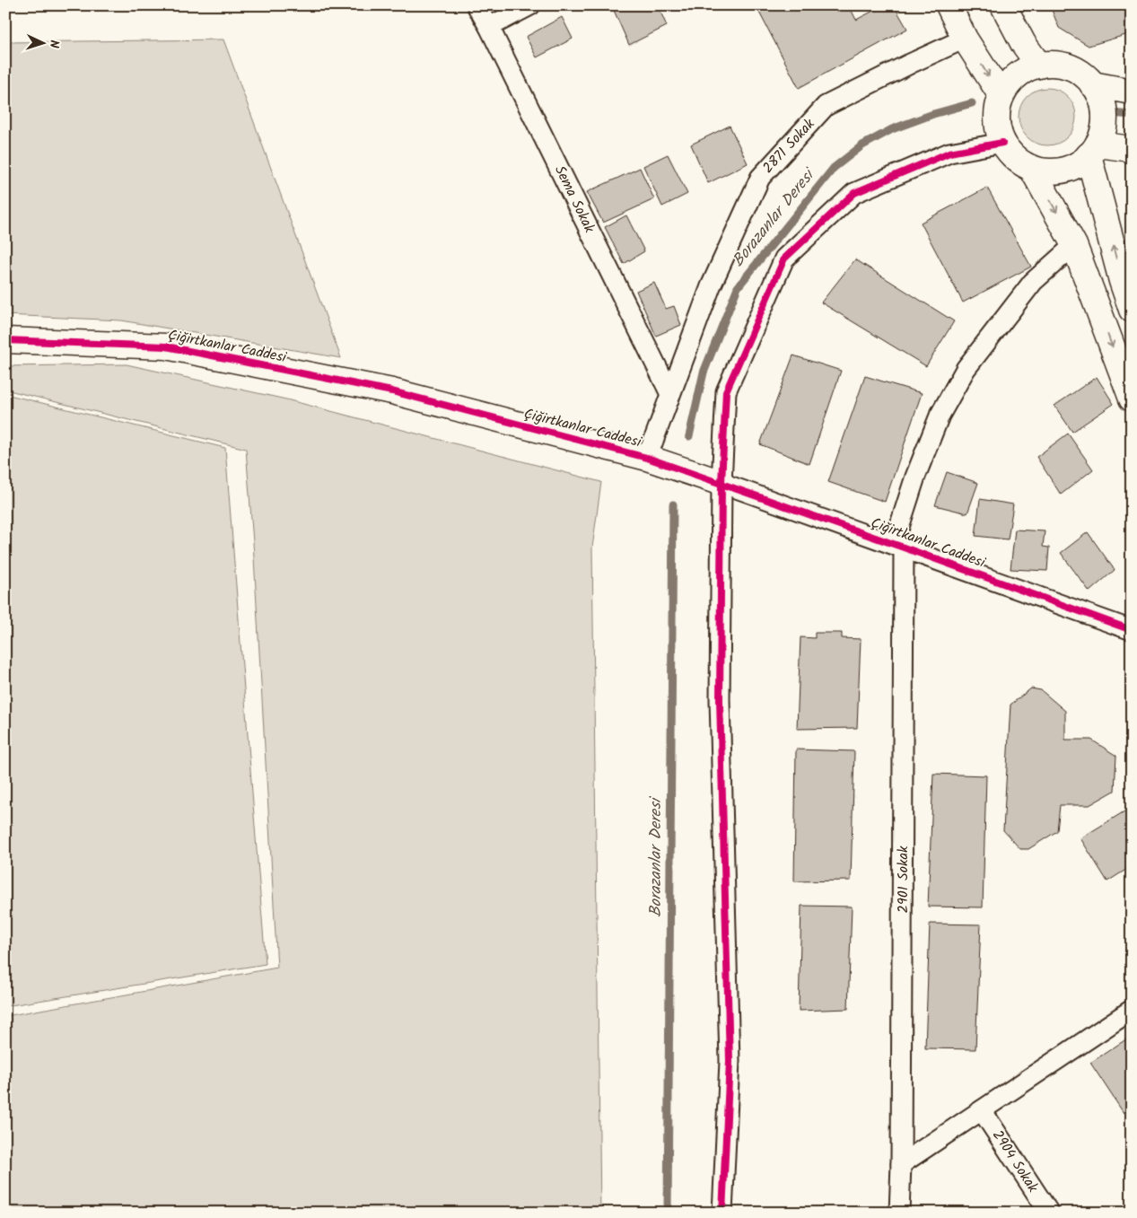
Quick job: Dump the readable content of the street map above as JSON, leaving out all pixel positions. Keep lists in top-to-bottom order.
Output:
{
  "streets": {
    "main road": ["Çiğirtkanlar Caddesi"],
    "street": [
      "2871 Sokak",
      "Sema Sokak",
      "2901 Sokak",
      "2904 Sokak"
    ]
  },
  "crossings": [
    ["2871 Sokak", "Sema Sokak"],
    ["2871 Sokak", "Çiğirtkanlar Caddesi"],
    ["Çiğirtkanlar Caddesi", "2901 Sokak"]
  ],
  "water": ["Borazanlar Deresi"],
  "north": "right"
}
